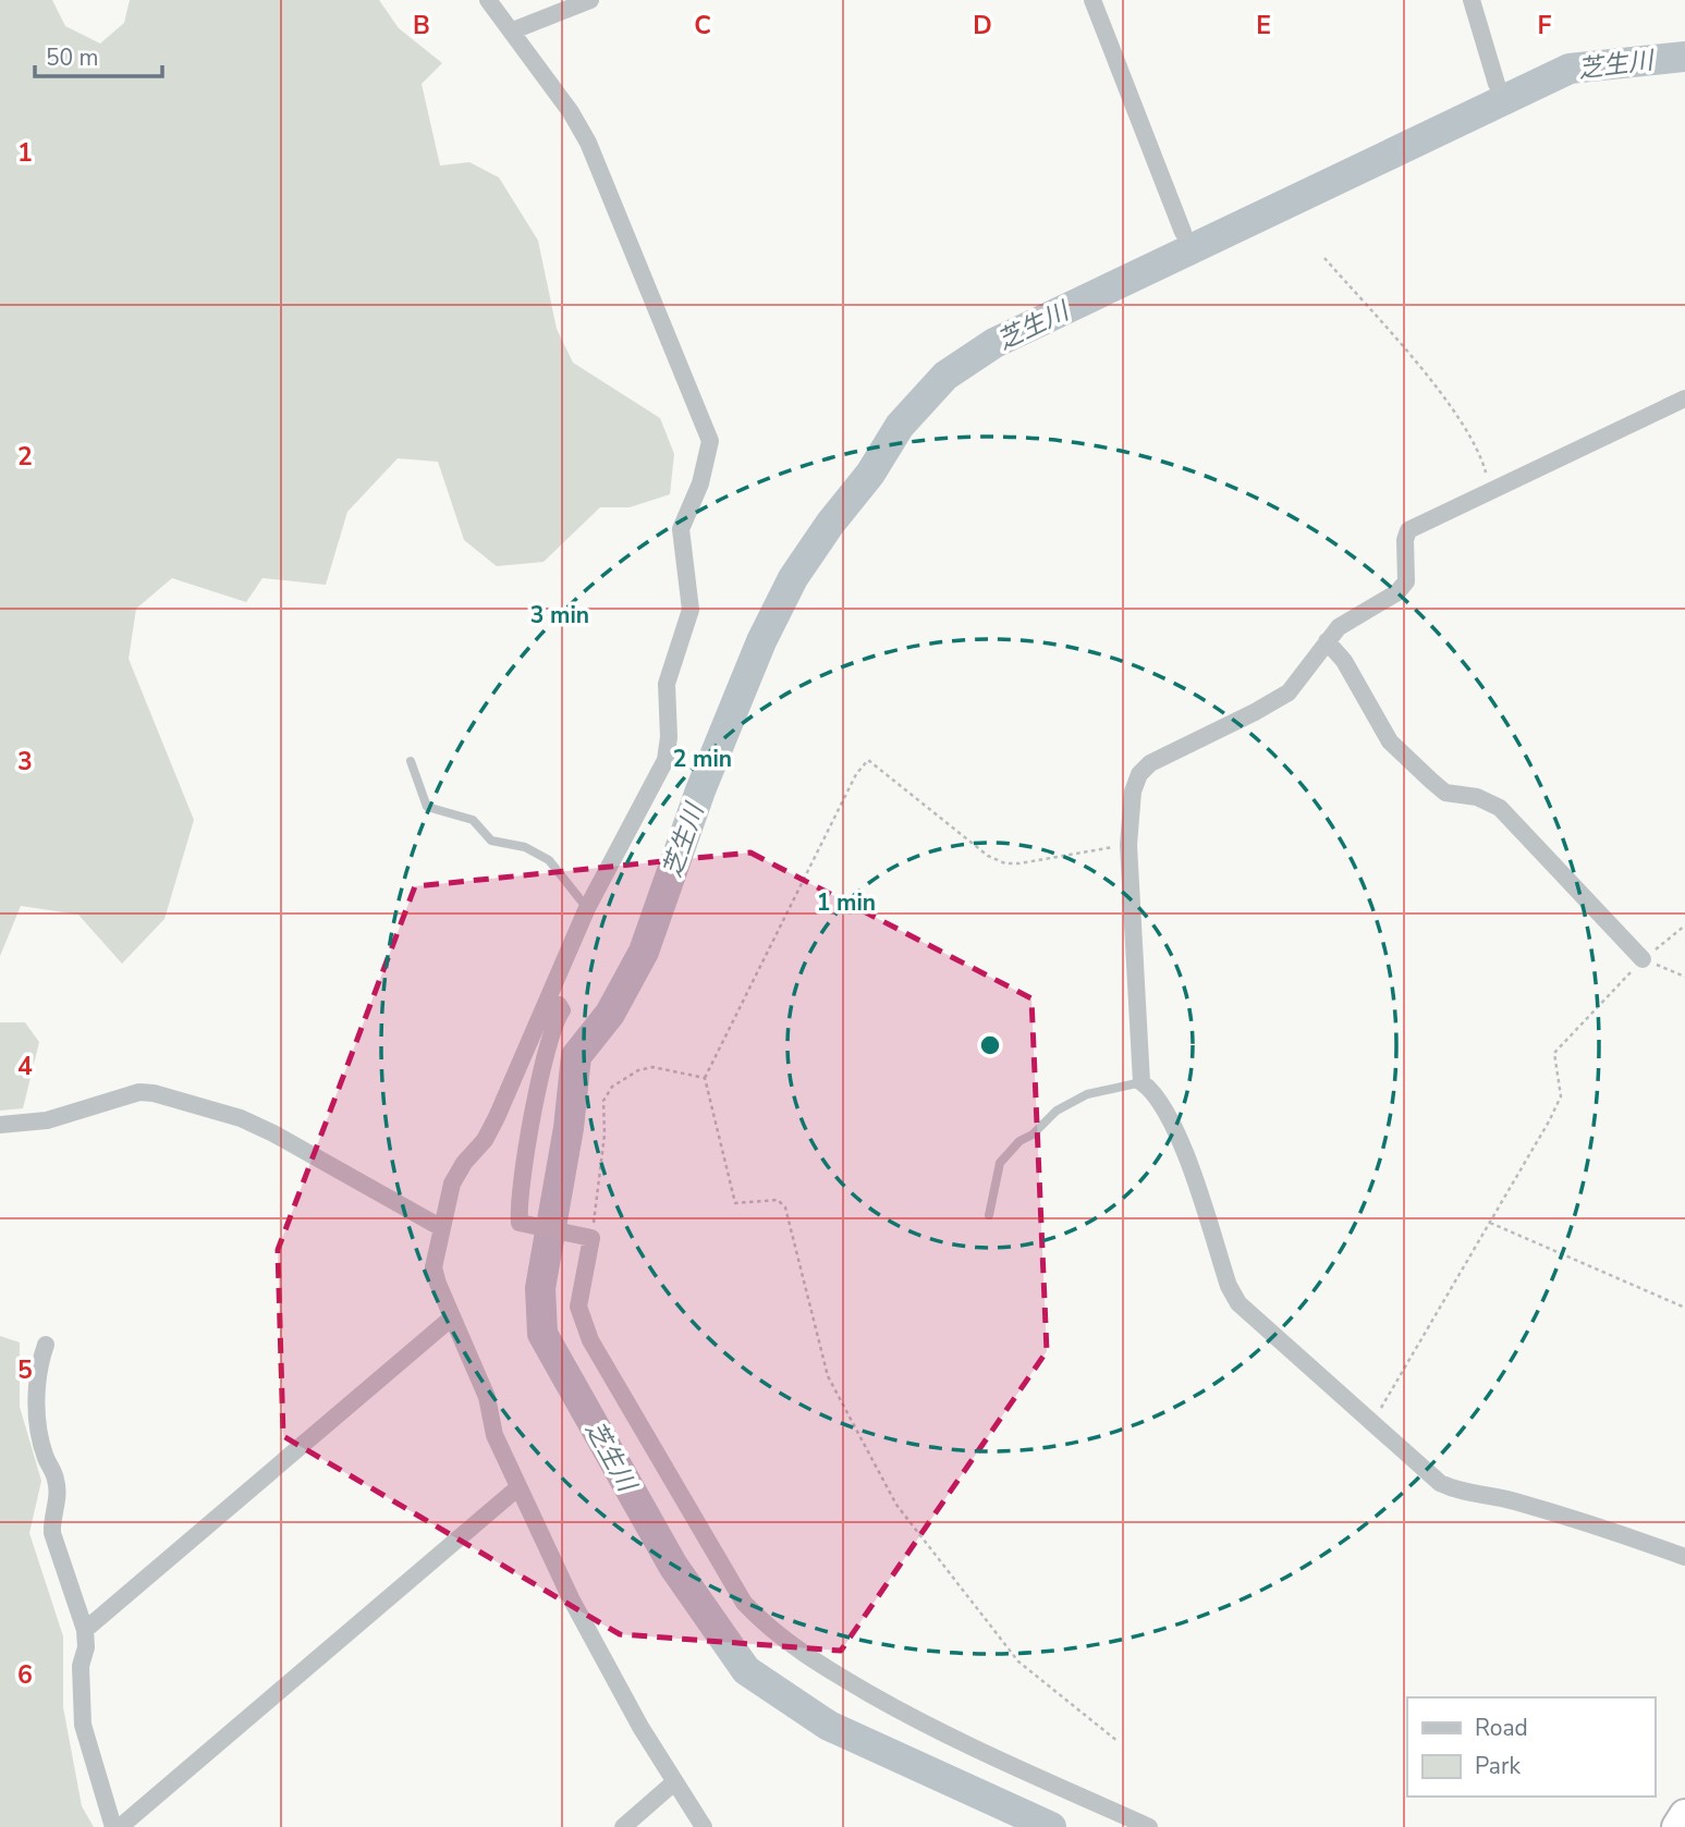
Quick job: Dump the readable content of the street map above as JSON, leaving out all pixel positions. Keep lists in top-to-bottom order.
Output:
{
  "water": ["芝生川"],
  "legend": ["Road", "Park"],
  "scale_bar": "50 m",
  "grid": {
    "columns": [
      "B",
      "C",
      "D",
      "E",
      "F"
    ],
    "rows": [
      "1",
      "2",
      "3",
      "4",
      "5",
      "6"
    ]
  },
  "rings": ["3 min", "2 min", "1 min"]
}
